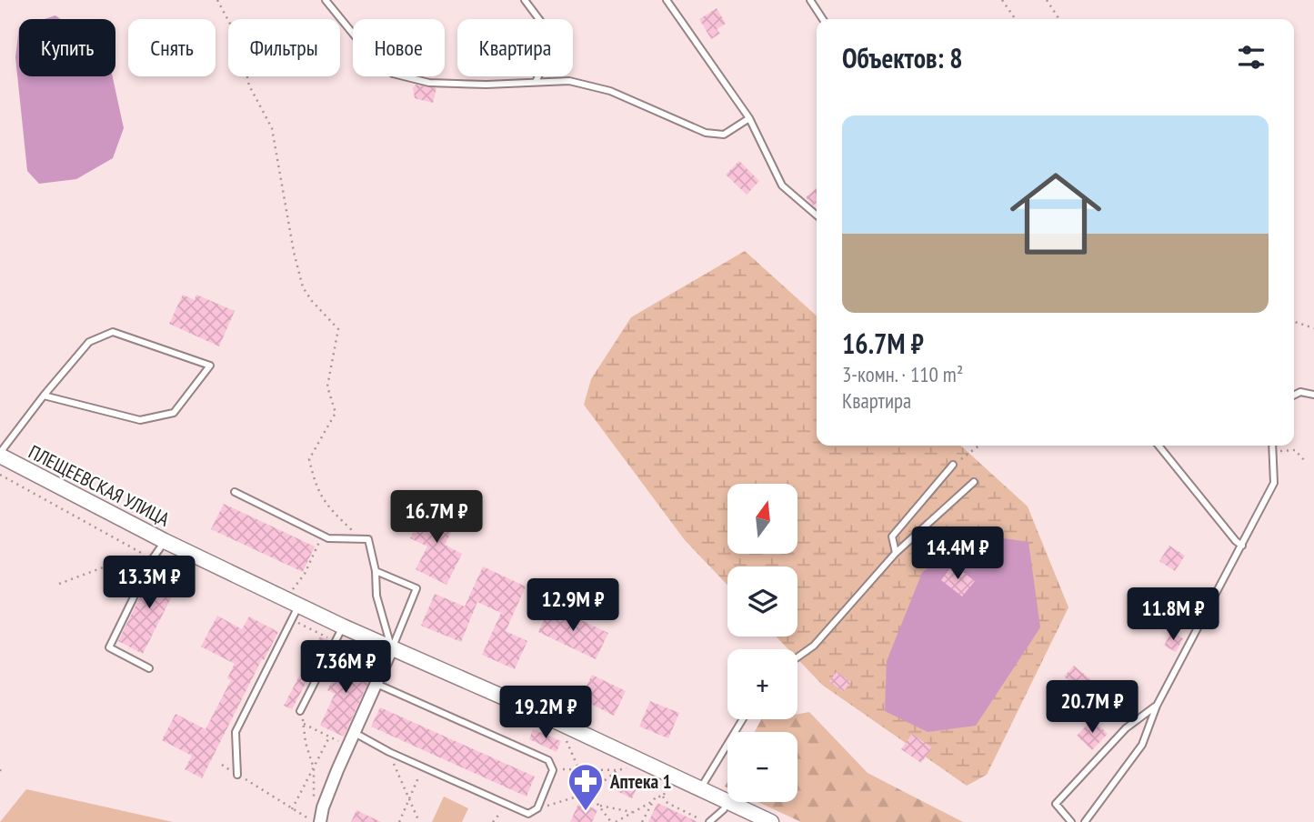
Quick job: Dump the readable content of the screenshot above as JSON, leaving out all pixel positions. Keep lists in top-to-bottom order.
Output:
{
  "streets": {
    "street": ["ПЛЕЩЕЕВСКАЯ УЛИЦА"]
  },
  "places": {
    "pharmacy": ["Аптека 1"]
  },
  "north": "top",
  "page": {
    "chip": [
      "Купить",
      "Снять",
      "Фильтры",
      "Новое",
      "Квартира"
    ],
    "heading": "Объектов: 8",
    "list": [
      {
        "name": "16.7M ₽",
        "note": "3-комн. · 110 m² · Квартира"
      }
    ],
    "map_buttons": ["+", "−"],
    "price": [
      "16.7M ₽",
      "14.4M ₽",
      "13.3M ₽",
      "12.9M ₽",
      "11.8M ₽",
      "7.36M ₽",
      "20.7M ₽",
      "19.2M ₽"
    ]
  }
}
